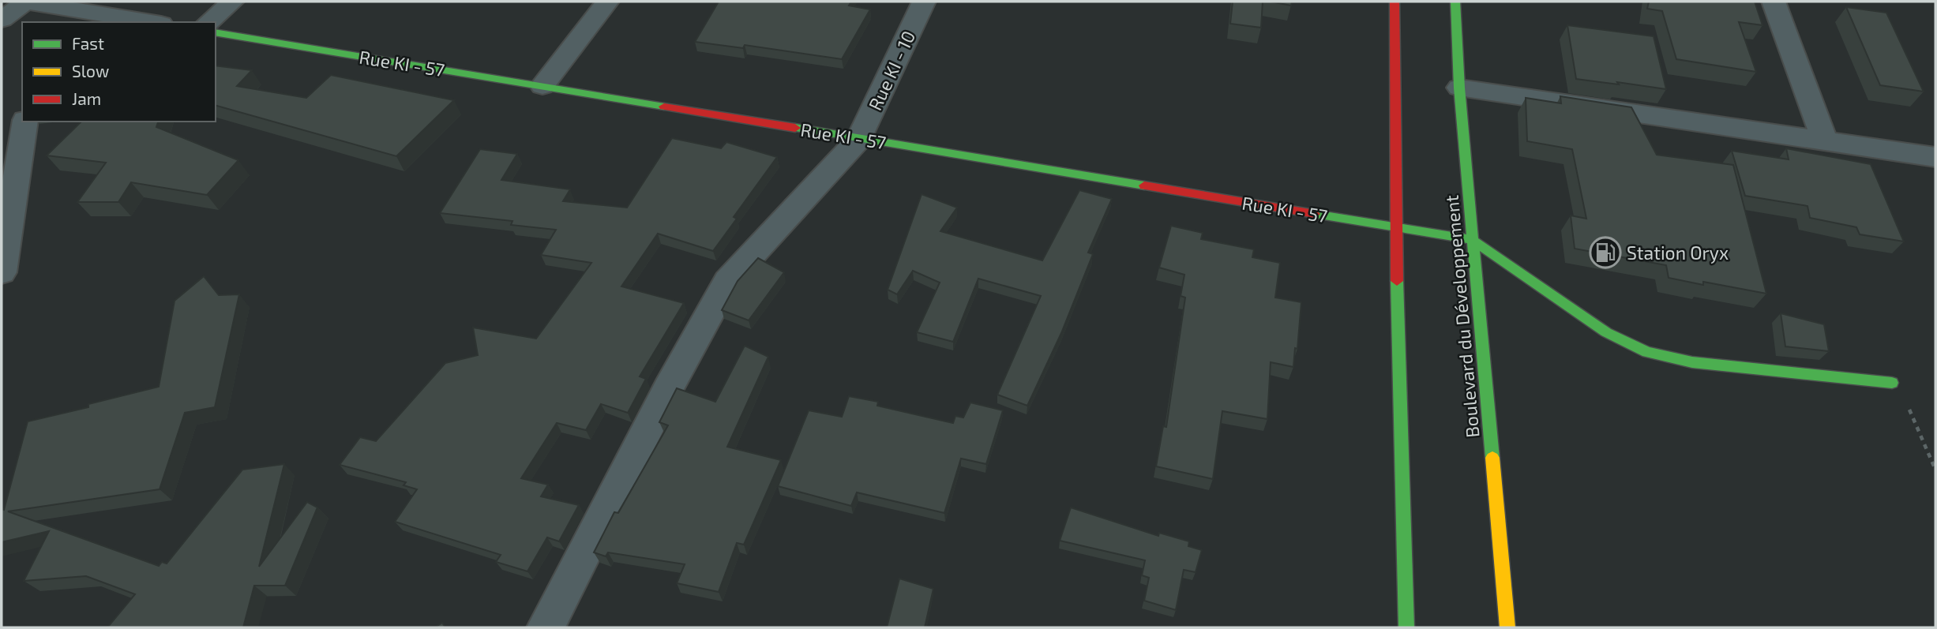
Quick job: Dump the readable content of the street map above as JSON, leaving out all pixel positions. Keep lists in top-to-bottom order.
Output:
{
  "streets": {
    "main road": ["Rue KI - 57", "Boulevard du Développement"],
    "street": ["Rue KI - 10"]
  },
  "crossings": [
    ["Rue KI - 57", "Rue KI - 10"],
    ["Rue KI - 57", "Boulevard du Développement"]
  ],
  "places": {
    "fuel station": ["Station Oryx"]
  },
  "legend": ["Fast", "Slow", "Jam"]
}
